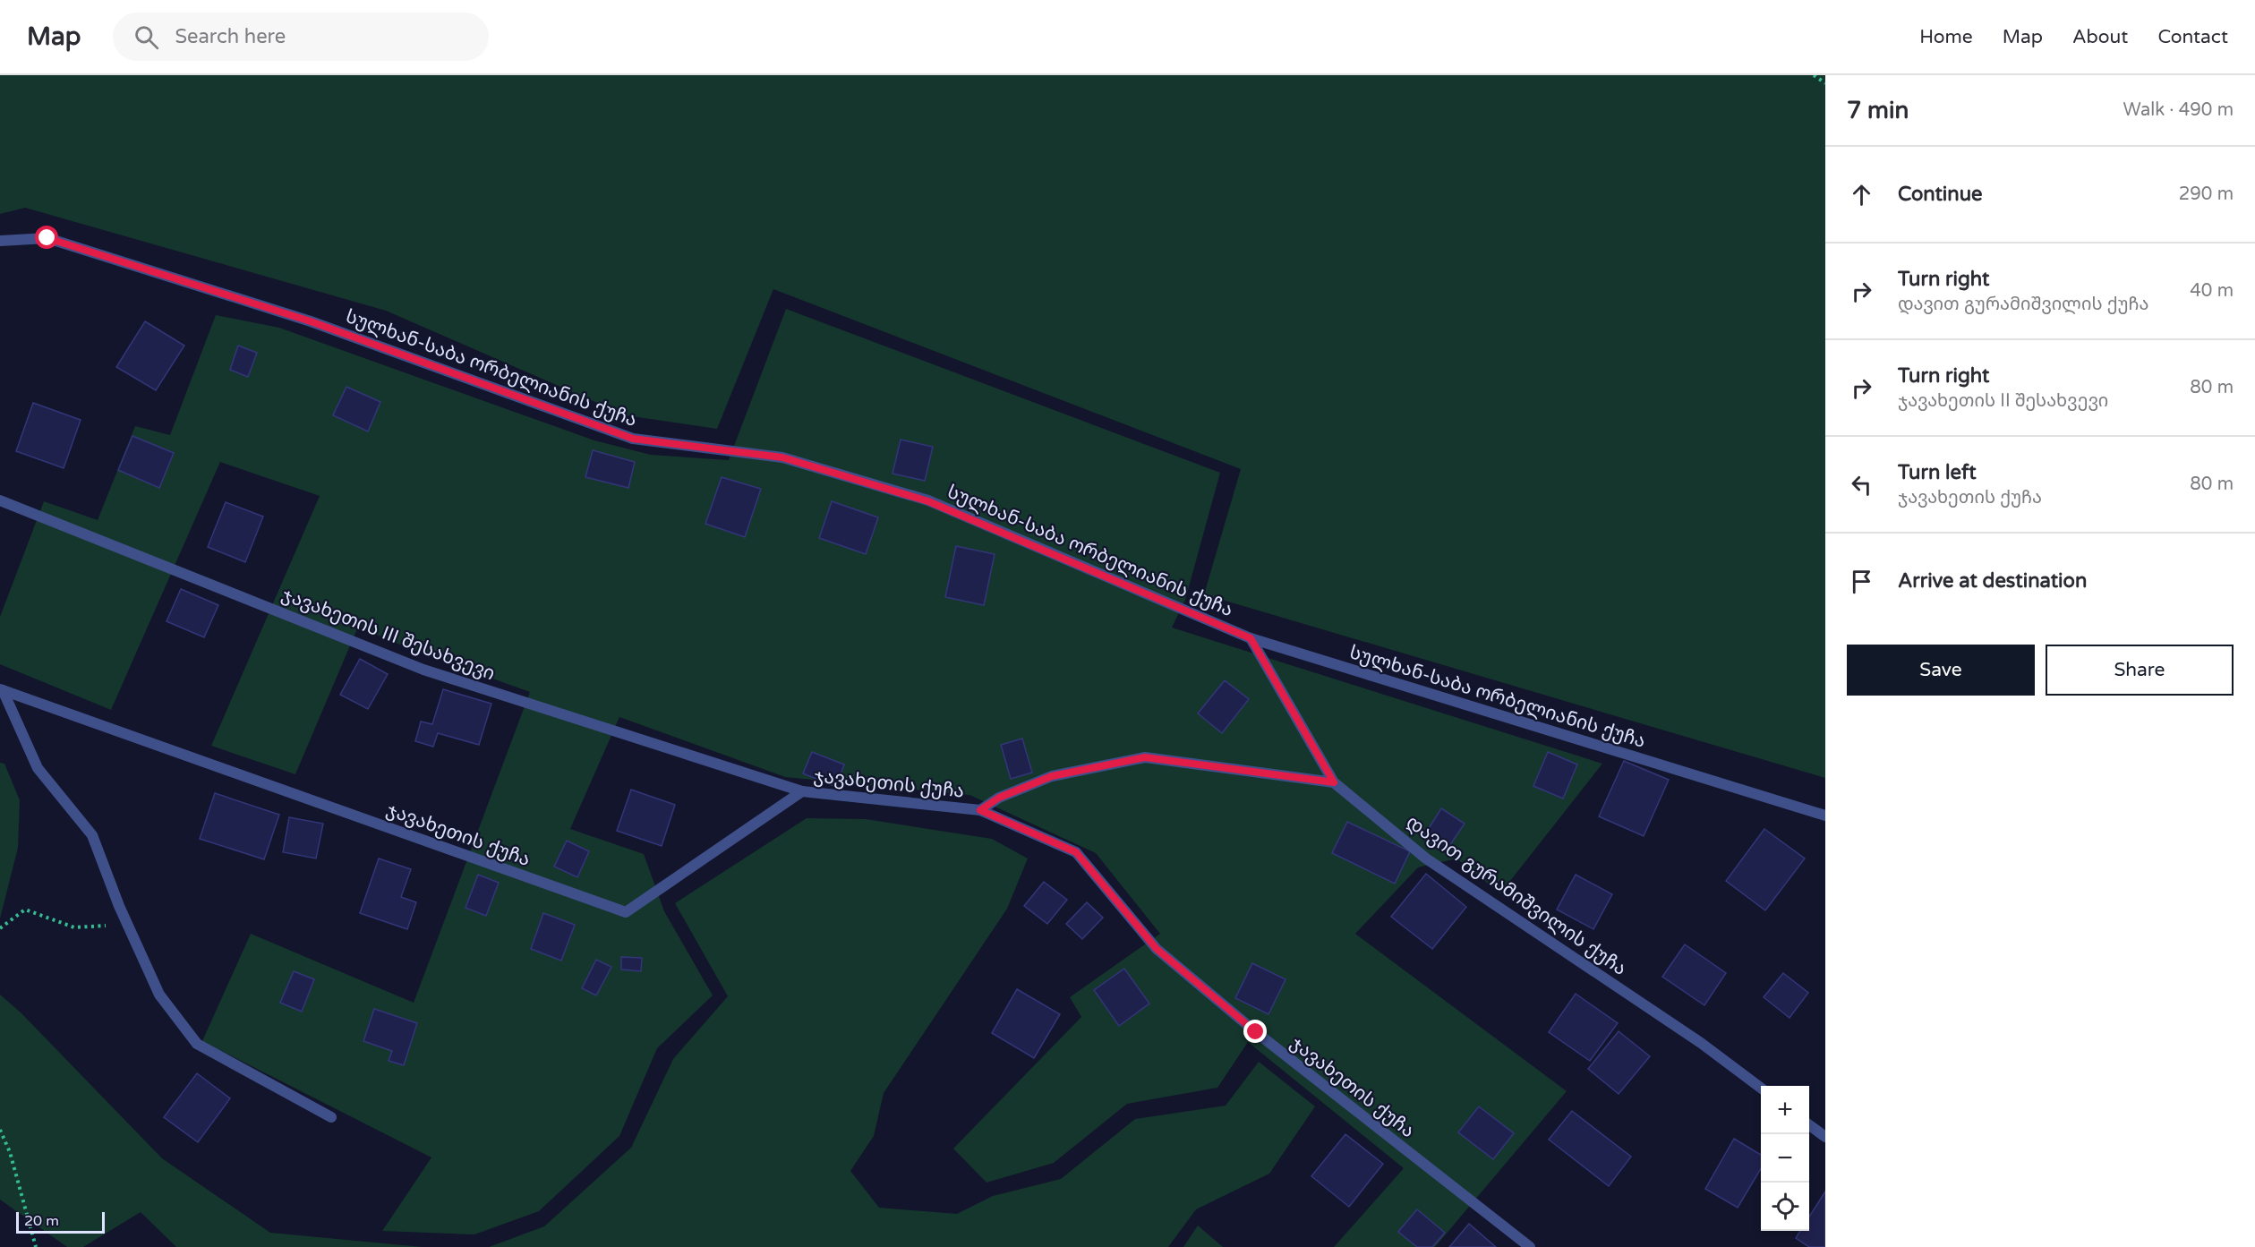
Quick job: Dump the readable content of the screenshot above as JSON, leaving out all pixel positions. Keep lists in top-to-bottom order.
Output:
{
  "streets": {
    "street": [
      "სულხან-საბა ორბელიანის ქუჩა",
      "ჯავახეთის III შესახვევი",
      "ჯავახეთის ქუჩა",
      "დავით გურამიშვილის ქუჩა"
    ]
  },
  "crossings": [
    ["სულხან-საბა ორბელიანის ქუჩა", "დავით გურამიშვილის ქუჩა"],
    ["ჯავახეთის III შესახვევი", "ჯავახეთის ქუჩა"]
  ],
  "scale_bar": "20 m",
  "page": {
    "header": "Map",
    "search": "Search here",
    "nav": [
      "Home",
      "Map",
      "About",
      "Contact"
    ],
    "heading": ["7 min", "Walk · 490 m"],
    "list": [
      ["Continue", "290 m"],
      ["Turn right", "დავით გურამიშვილის ქუჩა", "40 m"],
      ["Turn right", "ჯავახეთის II შესახვევი", "80 m"],
      ["Turn left", "ჯავახეთის ქუჩა", "80 m"],
      "Arrive at destination"
    ],
    "buttons": ["Save", "Share"],
    "map_buttons": ["+", "−"],
    "scale": "20 m"
  }
}
